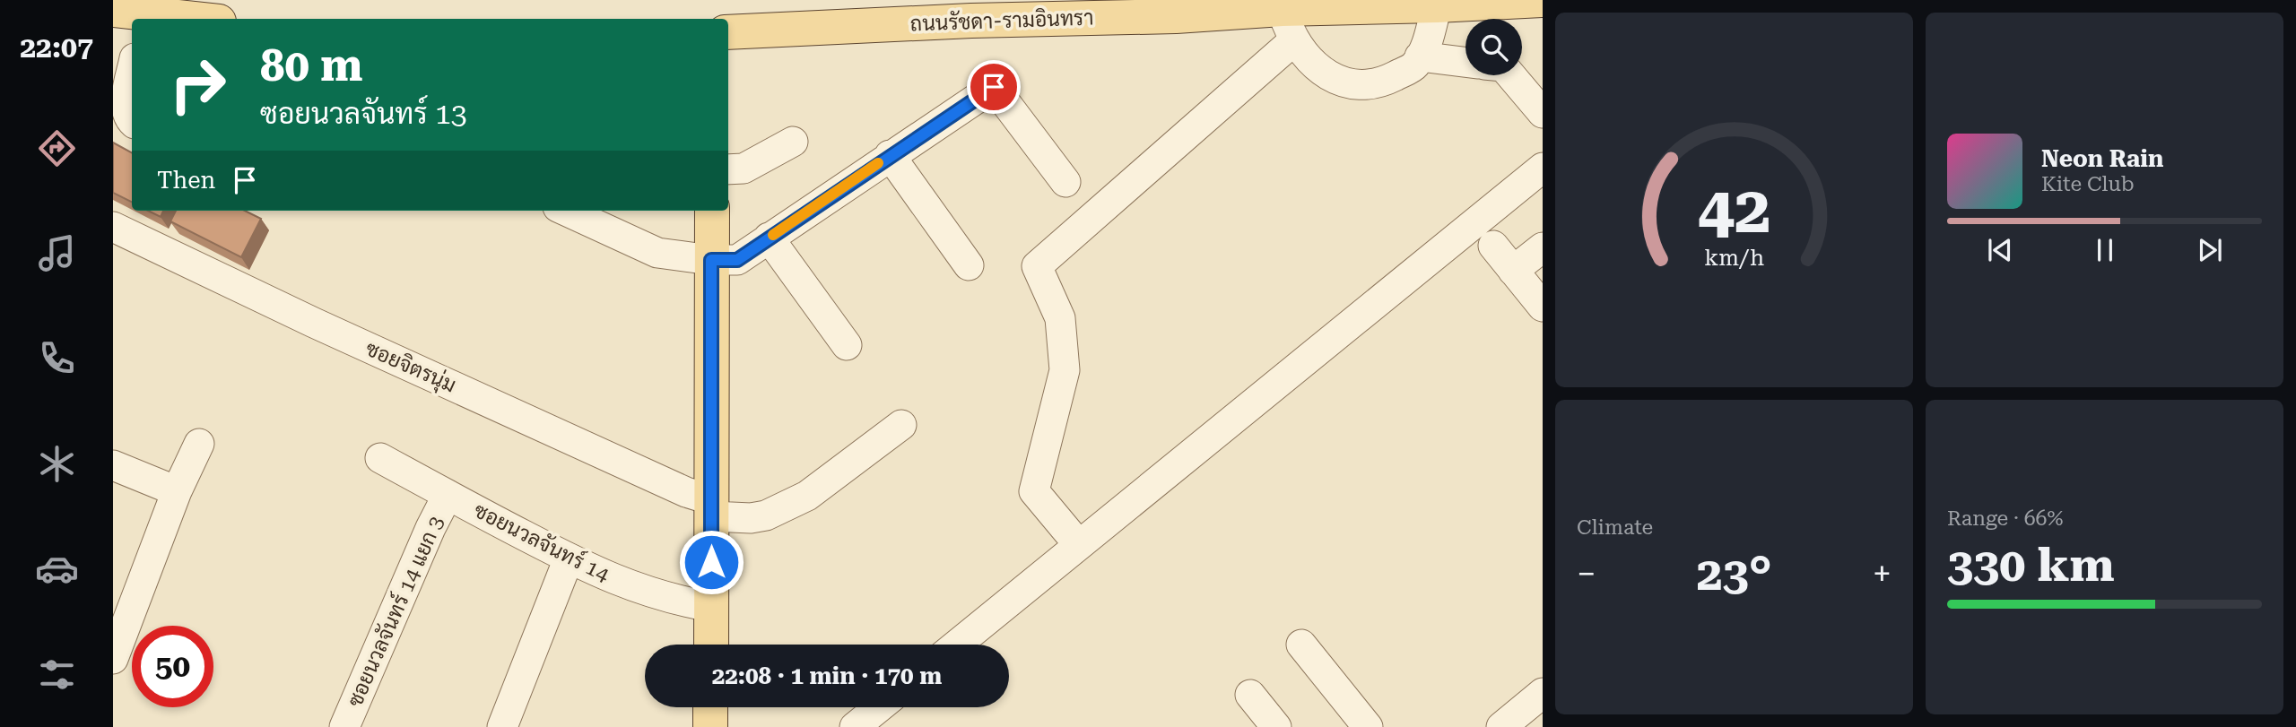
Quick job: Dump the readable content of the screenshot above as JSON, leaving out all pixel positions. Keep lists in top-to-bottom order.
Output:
{
  "streets": {
    "main road": ["ถนนรัชดา-รามอินทรา"],
    "street": ["ซอยจิตรนุ่ม", "ซอยนวลจันทร์ 14", "ซอยนวลจันทร์ 14 แยก 3"]
  },
  "crossings": [
    ["ซอยนวลจันทร์ 14", "ซอยนวลจันทร์ 14 แยก 3"]
  ],
  "page": {
    "tabs": "22:07",
    "turn": ["80 m", "ซอยนวลจันทร์ 13"],
    "song": ["Neon Rain", "Kite Club"],
    "then": "Then",
    "tile": [
      "Climate",
      ["Range · 66%", "330 km"]
    ],
    "heat": ["−", "23°", "+"],
    "limit": "50",
    "trip": "22:08 · 1 min · 170 m",
    "gauge": ["42", "km/h"]
  }
}
